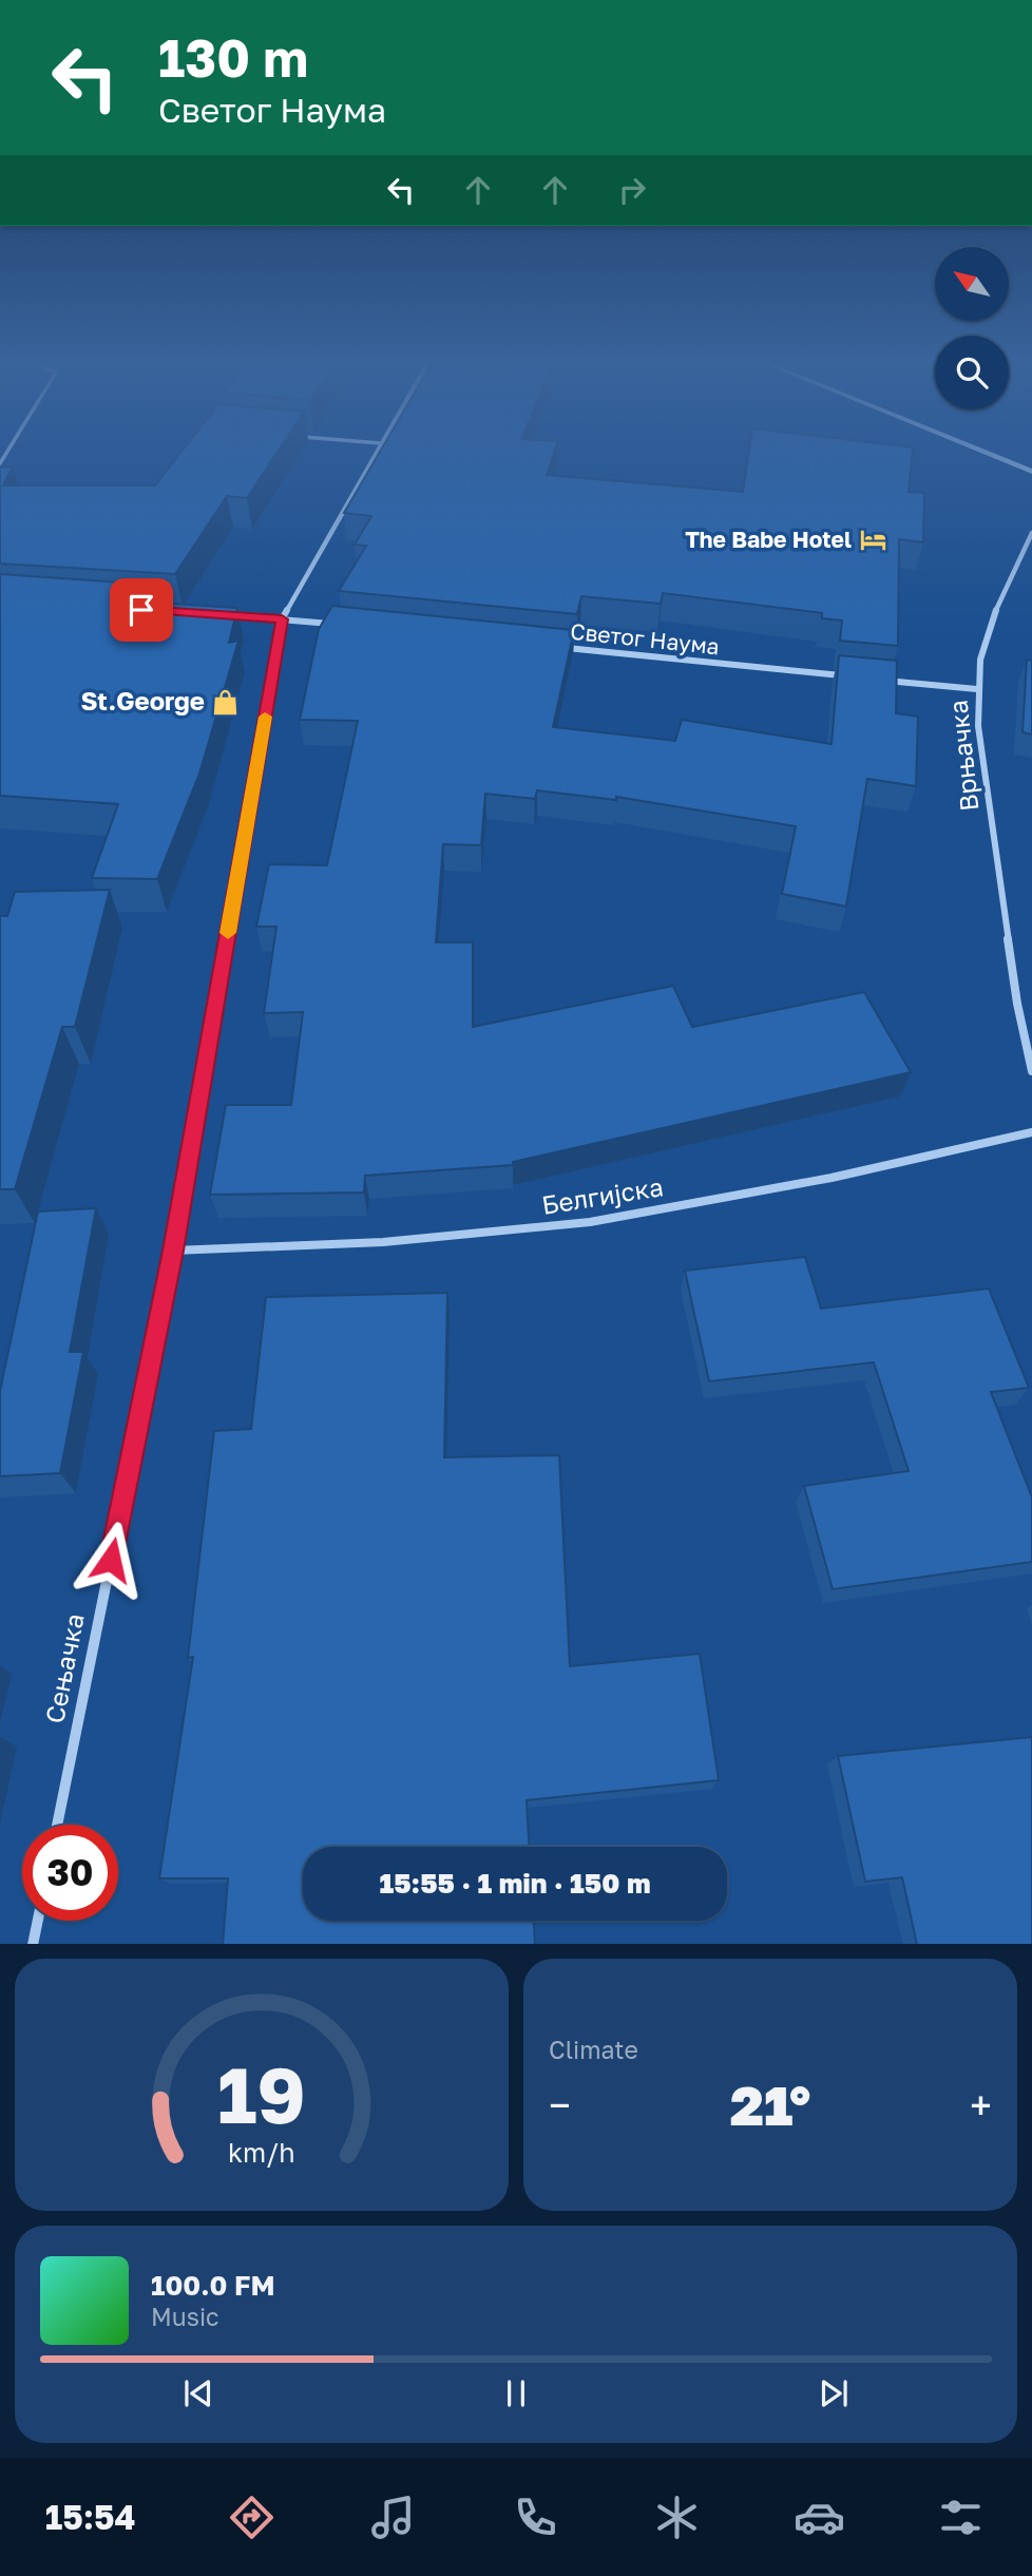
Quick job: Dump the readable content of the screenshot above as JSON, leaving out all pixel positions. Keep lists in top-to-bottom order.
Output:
{
  "streets": {
    "street": [
      "Светог Наума",
      "Врњачка",
      "Белгијска",
      "Сењачка"
    ]
  },
  "crossings": [
    ["Белгијска", "Сењачка"]
  ],
  "places": {
    "hotel": ["The Babe Hotel"],
    "shop": ["St.George"]
  },
  "north": "top left",
  "page": {
    "turn": ["130 m", "Светог Наума"],
    "limit": "30",
    "trip": "15:55 · 1 min · 150 m",
    "tile": "Climate",
    "heat": ["−", "21°", "+"],
    "song": ["100.0 FM", "Music"],
    "tabs": "15:54",
    "gauge": ["19", "km/h"]
  }
}
